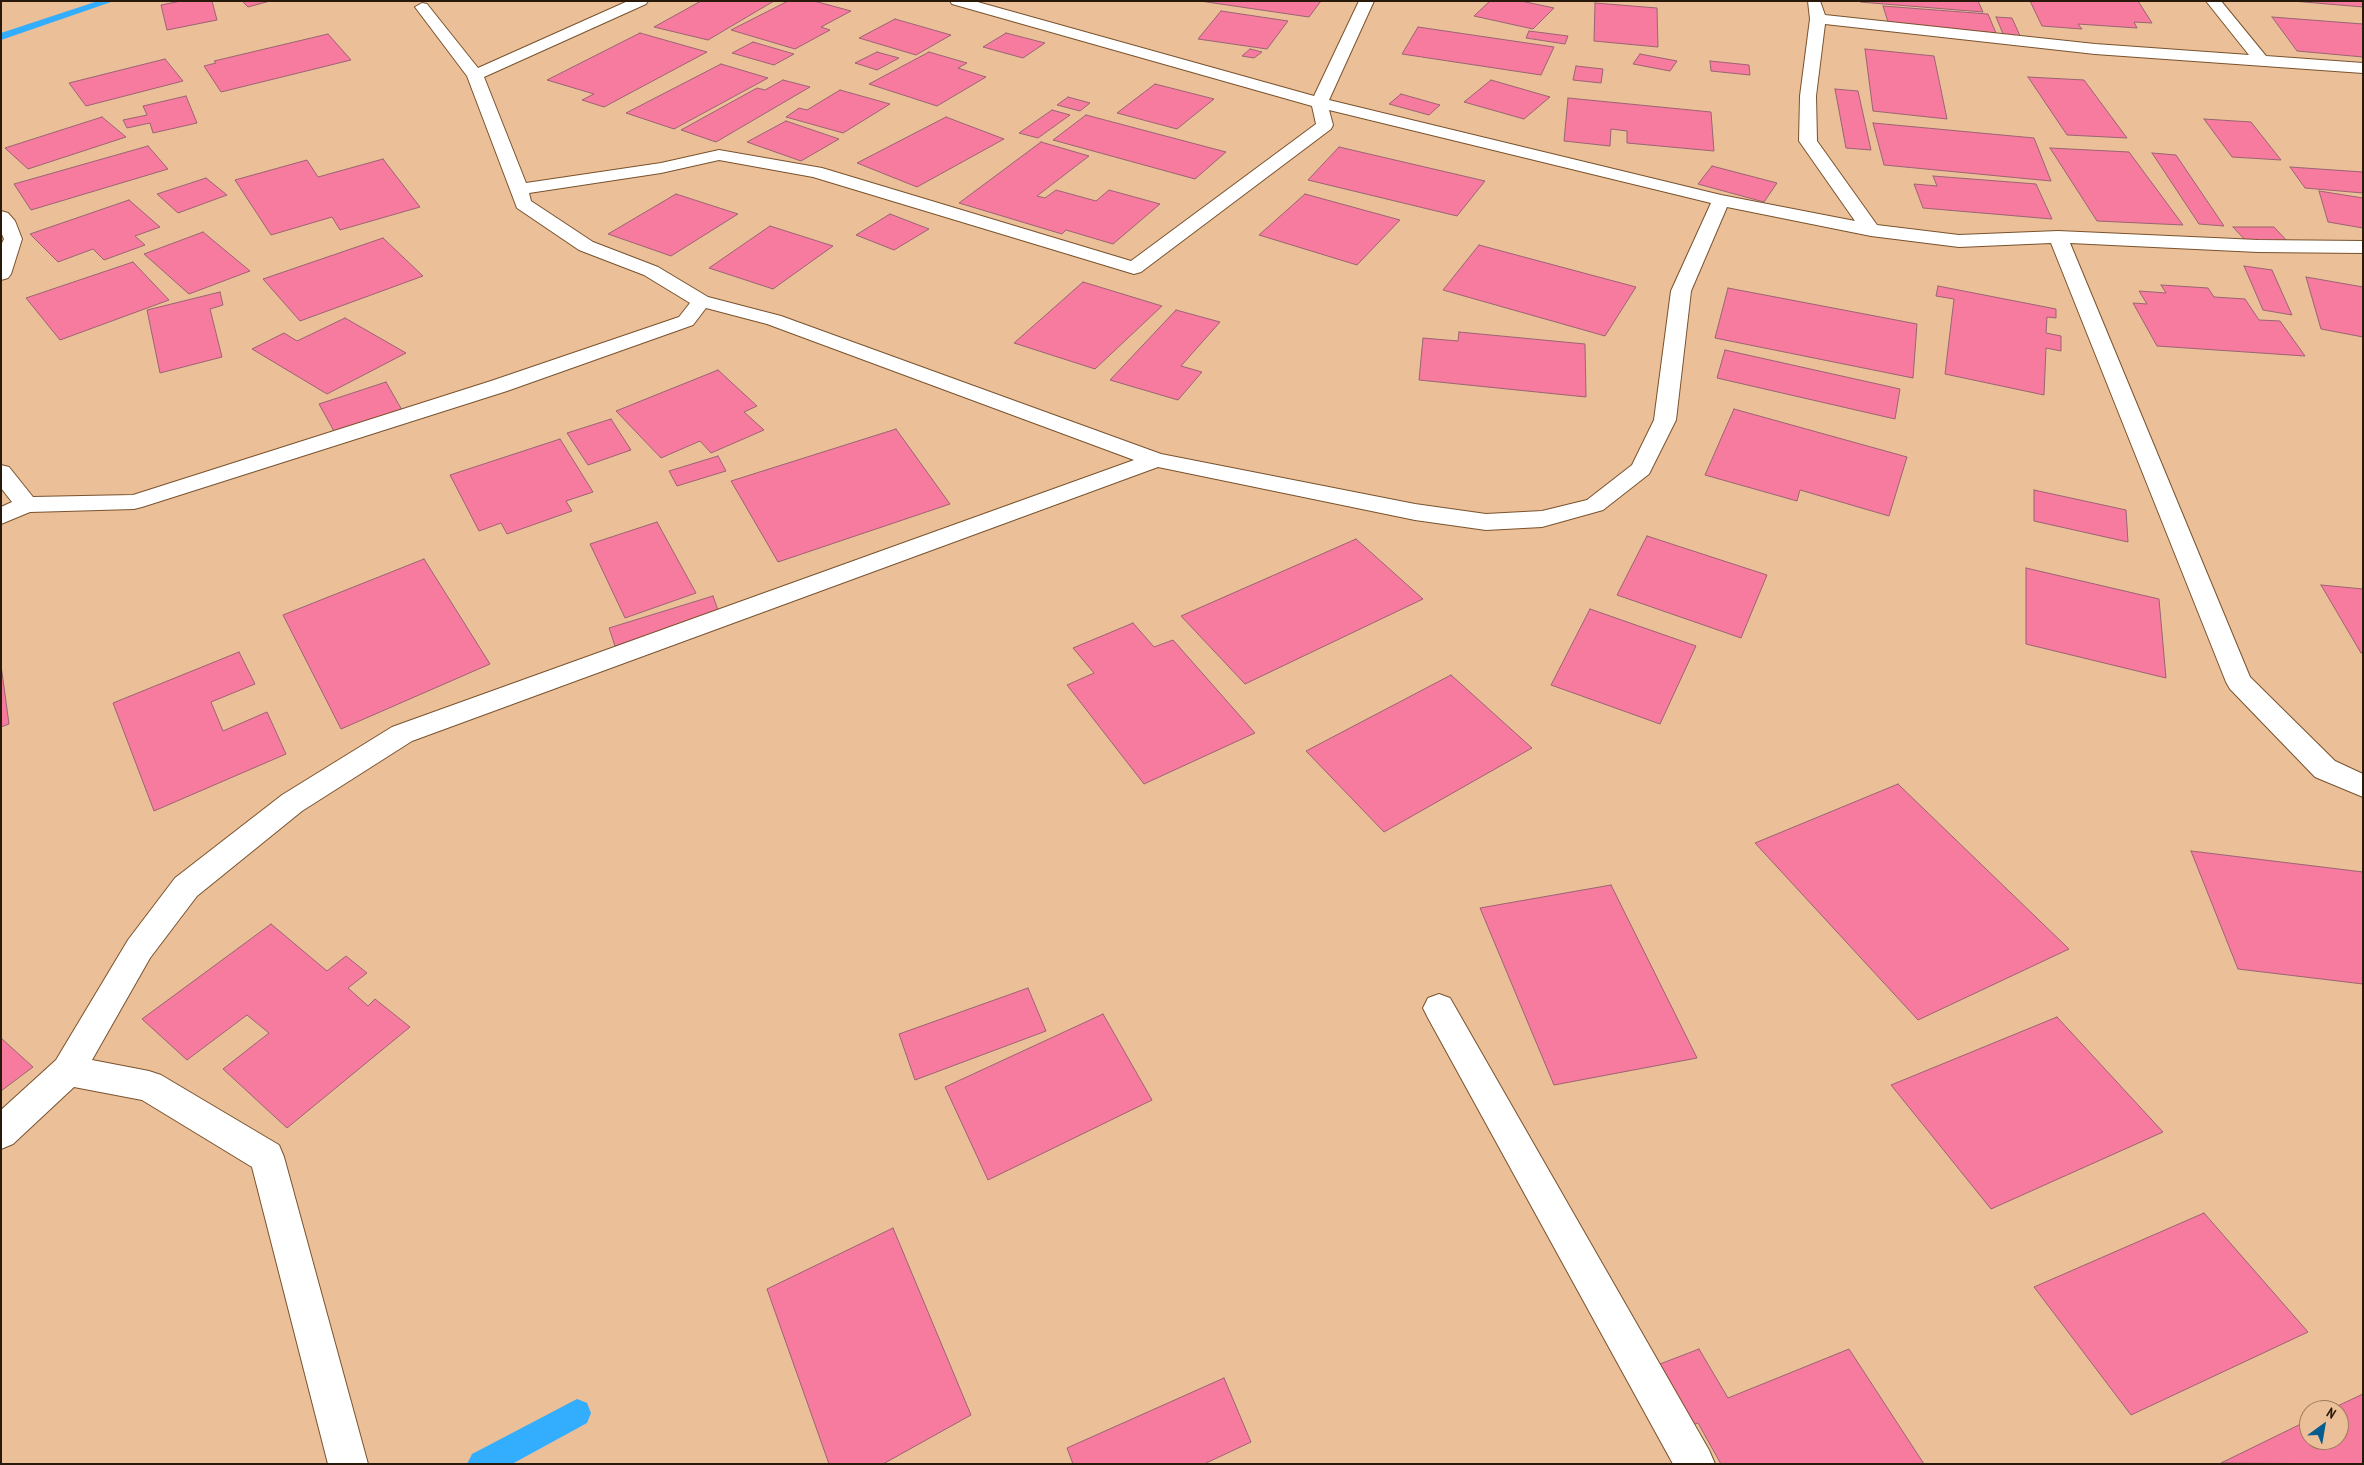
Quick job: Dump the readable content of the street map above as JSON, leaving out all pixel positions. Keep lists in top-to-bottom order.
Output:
{
  "north": "top right"
}
